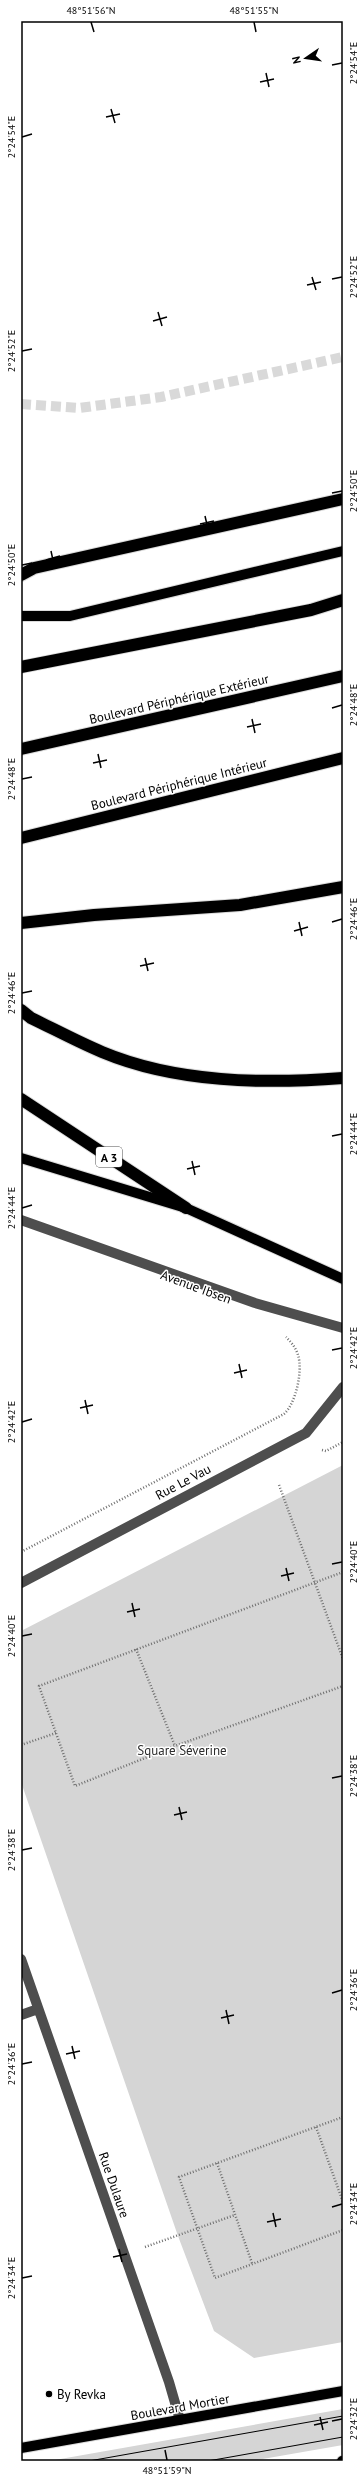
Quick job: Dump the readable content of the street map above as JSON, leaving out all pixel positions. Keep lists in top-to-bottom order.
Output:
{
  "streets": {
    "highway": ["Boulevard Périphérique Extérieur", "Boulevard Périphérique Intérieur", "A 3"],
    "main road": ["Boulevard Mortier"],
    "street": ["Rue Le Vau", "Rue Dulaure"]
  },
  "crossings": [
    ["Rue Dulaure", "Boulevard Mortier"]
  ],
  "parks": ["Square Séverine"],
  "places": ["By Revka"],
  "north": "left",
  "coordinates": [
    "48°51'56\"N",
    "48°51'55\"N",
    "2°24'54\"E",
    "2°24'52\"E",
    "2°24'50\"E",
    "2°24'48\"E",
    "2°24'46\"E",
    "2°24'44\"E",
    "2°24'42\"E",
    "2°24'40\"E",
    "2°24'38\"E",
    "2°24'36\"E",
    "2°24'34\"E",
    "2°24'32\"E",
    "48°51'59\"N"
  ]
}
